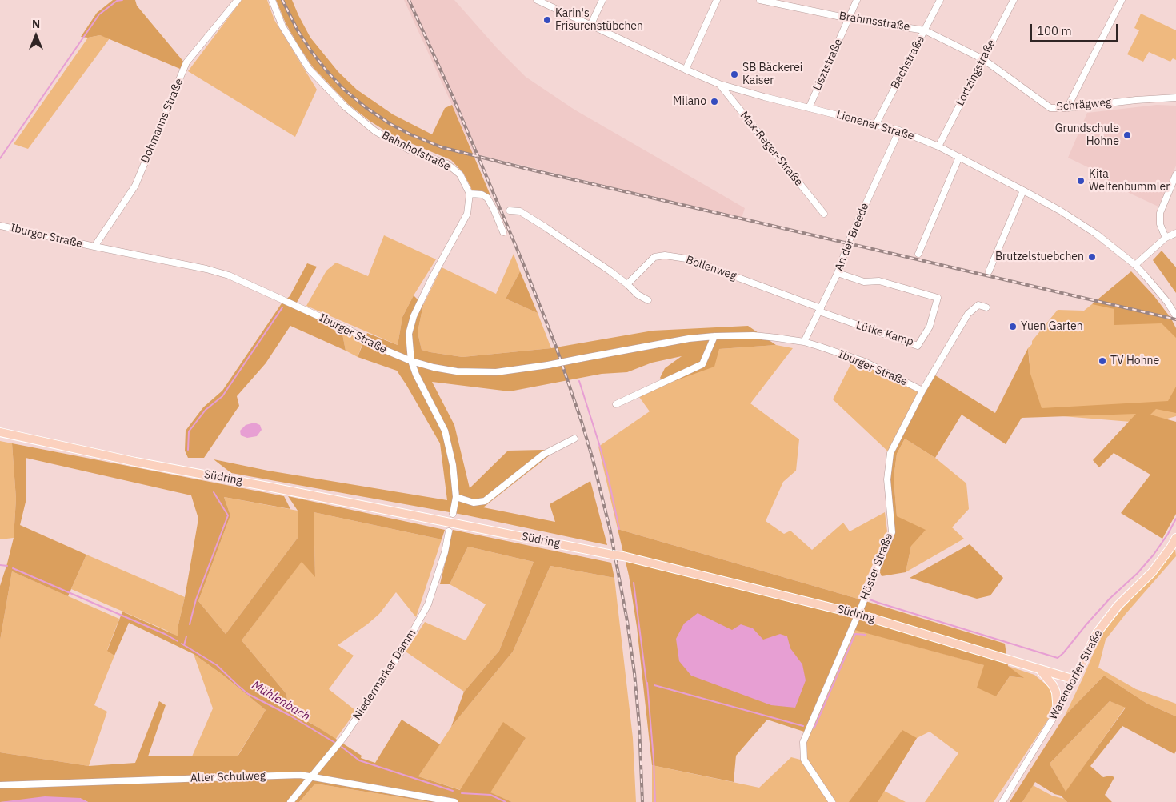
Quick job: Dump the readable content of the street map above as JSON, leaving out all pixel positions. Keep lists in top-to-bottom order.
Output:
{
  "streets": {
    "main road": ["Südring", "Warendorfer Straße"],
    "street": [
      "Brahmsstraße",
      "Bachstraße",
      "Lisztstraße",
      "Lortzingstraße",
      "Schrägweg",
      "Dohmanns Straße",
      "Lienener Straße",
      "Max-Reger-Straße",
      "Bahnhofstraße",
      "Iburger Straße",
      "An der Breede",
      "Bollenweg",
      "Lütke Kamp",
      "Höster Straße",
      "Niedermarker Damm",
      "Alter Schulweg"
    ]
  },
  "crossings": [
    ["Brahmsstraße", "Bachstraße"],
    ["Brahmsstraße", "Lisztstraße"],
    ["Brahmsstraße", "Lortzingstraße"],
    ["Brahmsstraße", "Schrägweg"],
    ["Bachstraße", "Lienener Straße"],
    ["Lisztstraße", "Lienener Straße"],
    ["Lortzingstraße", "Schrägweg"],
    ["Lortzingstraße", "Lienener Straße"],
    ["Dohmanns Straße", "Iburger Straße"],
    ["Lienener Straße", "Max-Reger-Straße"],
    ["Lienener Straße", "An der Breede"],
    ["Iburger Straße", "An der Breede"],
    ["Iburger Straße", "Höster Straße"],
    ["An der Breede", "Bollenweg"],
    ["An der Breede", "Lütke Kamp"],
    ["Bollenweg", "Lütke Kamp"],
    ["Südring", "Warendorfer Straße"],
    ["Niedermarker Damm", "Alter Schulweg"]
  ],
  "water": ["Mühlenbach"],
  "places": [
    "Karin's Frisurenstübchen",
    "SB Bäckerei Kaiser",
    "Milano",
    "Grundschule Hohne",
    "Kita Weltenbummler",
    "Brutzelstuebchen",
    "Yuen Garten",
    "TV Hohne"
  ],
  "scale_bar": "100 m",
  "north": "top"
}
